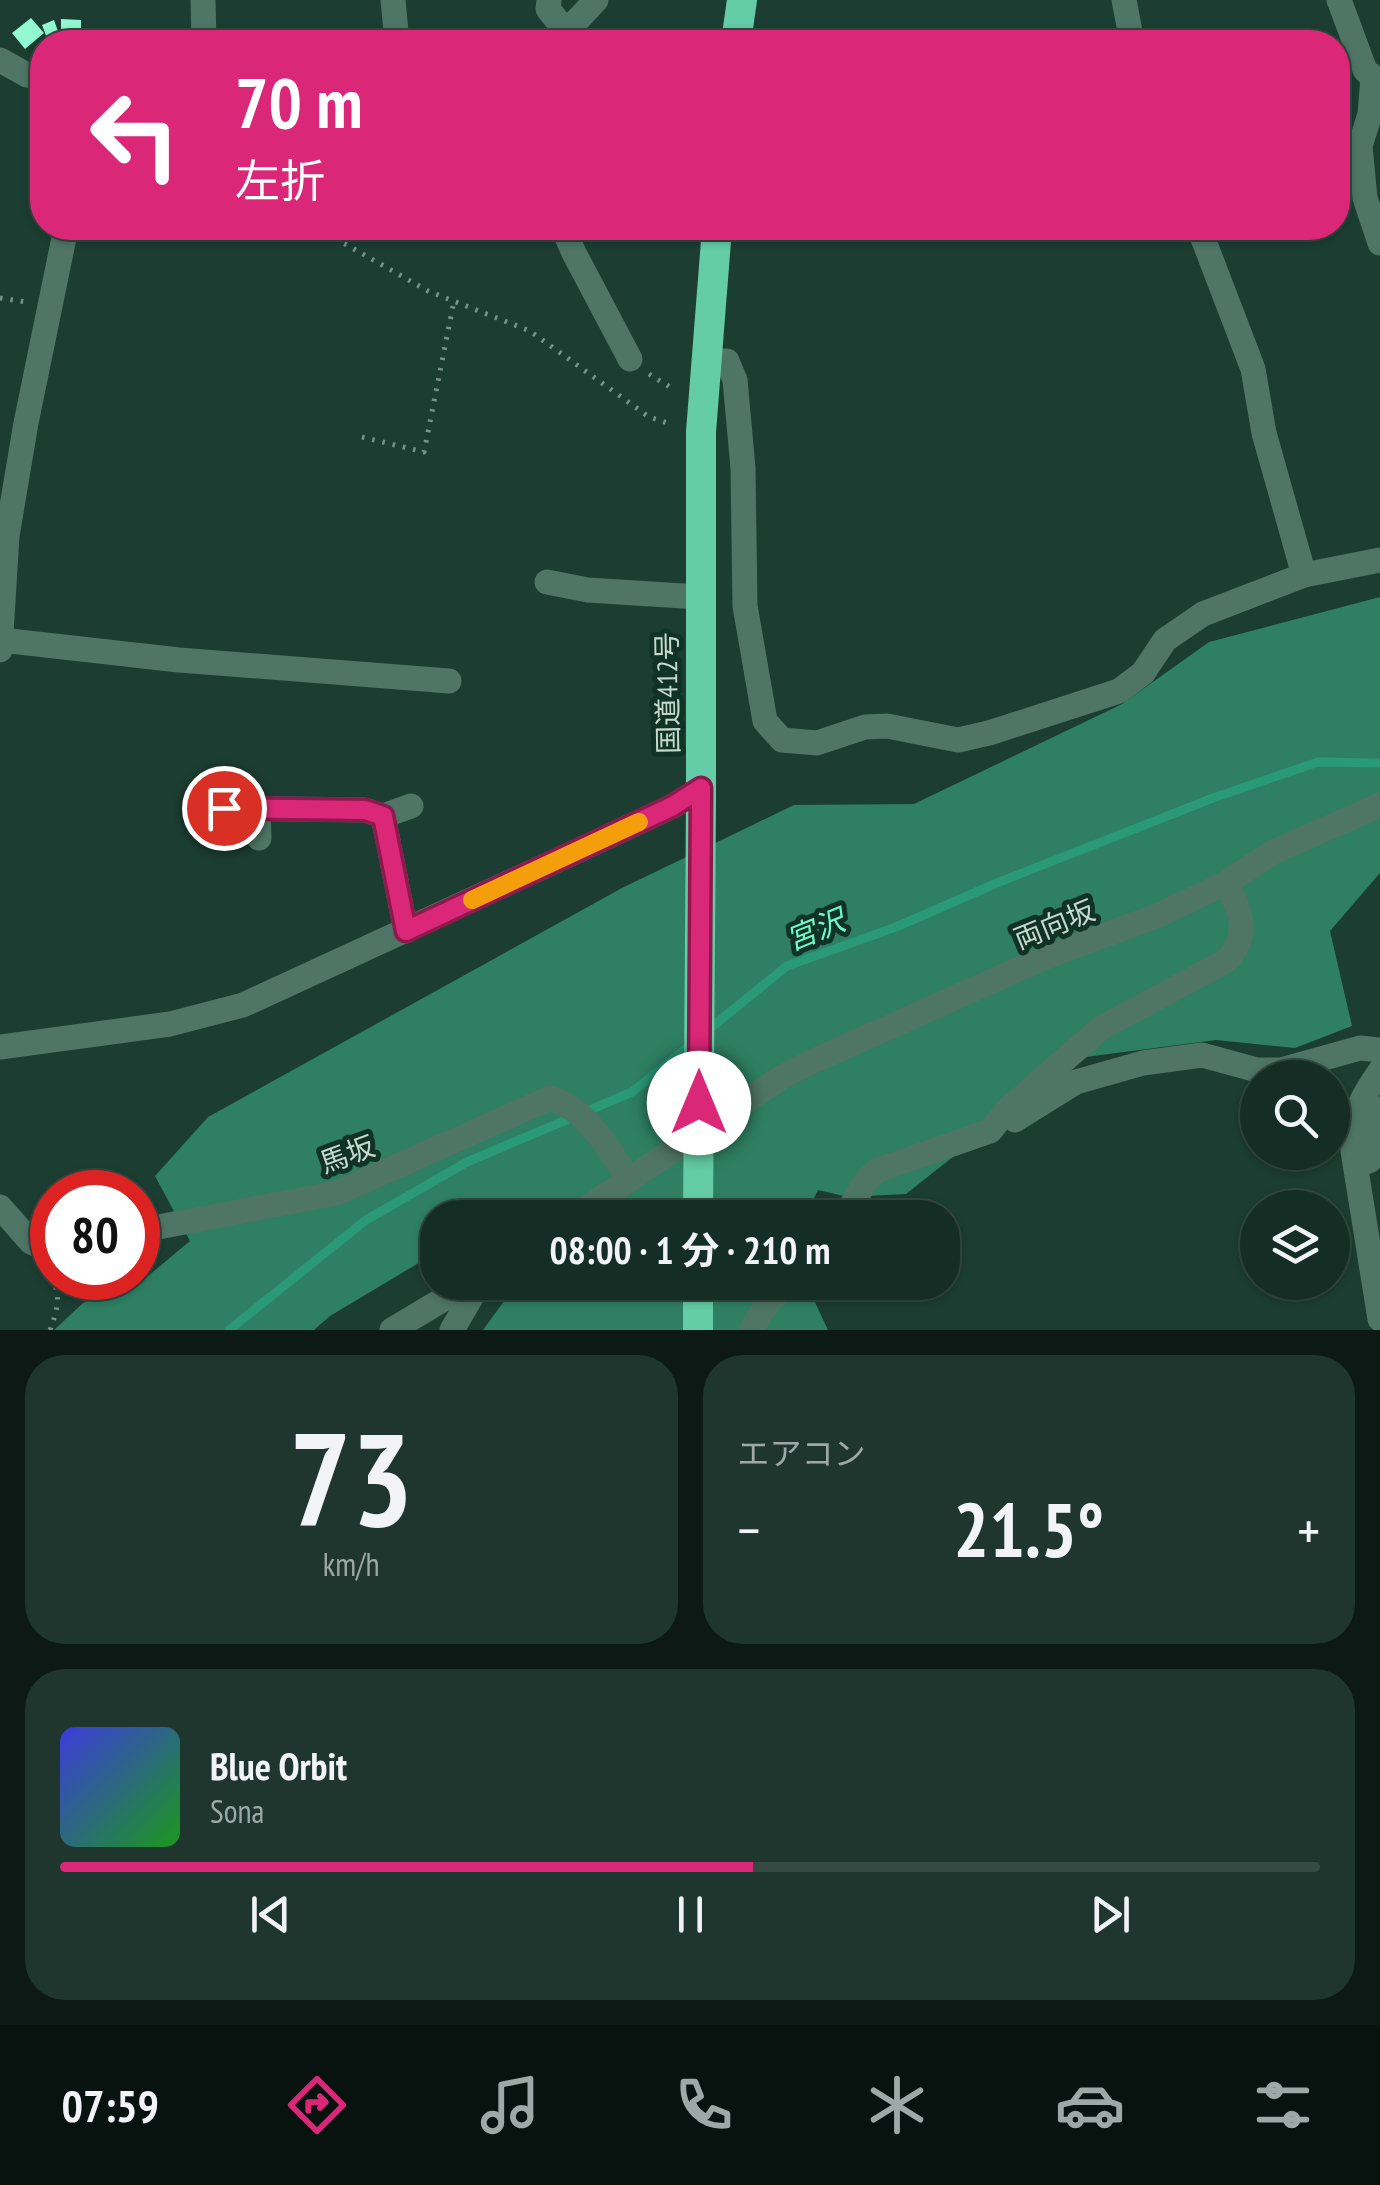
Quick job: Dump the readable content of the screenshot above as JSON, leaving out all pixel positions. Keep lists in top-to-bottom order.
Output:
{
  "streets": {
    "highway": ["国道412号"],
    "street": ["両向坂", "馬坂"]
  },
  "crossings": [
    ["両向坂", "馬坂"]
  ],
  "water": ["宮沢"],
  "page": {
    "turn": ["70 m", "左折"],
    "limit": "80",
    "trip": "08:00 · 1 分 · 210 m",
    "tile": [
      ["73", "km/h"],
      "エアコン"
    ],
    "heat": ["−", "21.5°", "+"],
    "song": ["Blue Orbit", "Sona"],
    "tabs": "07:59"
  }
}
